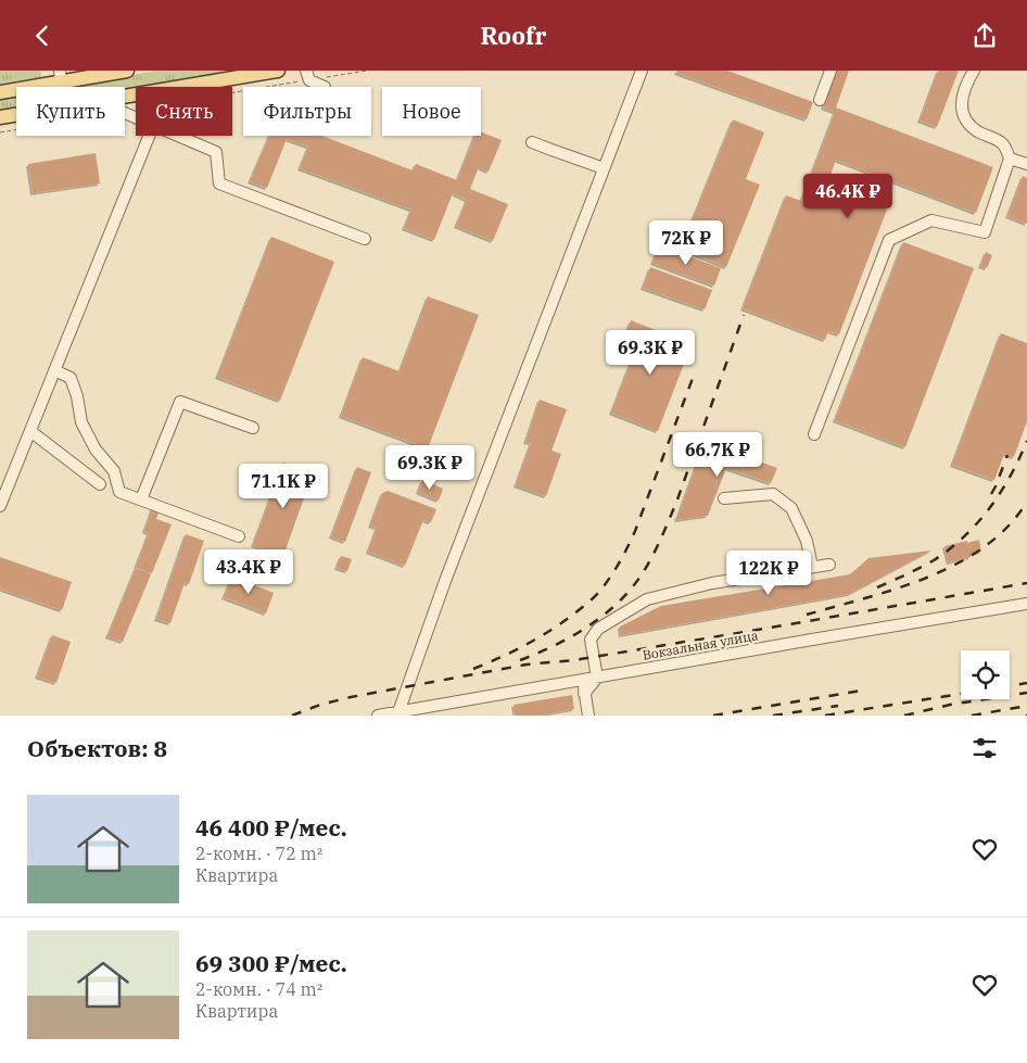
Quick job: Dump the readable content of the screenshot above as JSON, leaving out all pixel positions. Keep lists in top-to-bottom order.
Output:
{
  "streets": {
    "street": ["Вокзальная улица"]
  },
  "page": {
    "header": "Roofr",
    "chip": [
      "Купить",
      "Снять",
      "Фильтры",
      "Новое"
    ],
    "price": [
      "46.4K ₽",
      "72K ₽",
      "69.3K ₽",
      "66.7K ₽",
      "69.3K ₽",
      "71.1K ₽",
      "43.4K ₽",
      "122K ₽"
    ],
    "heading": "Объектов: 8",
    "list": [
      {
        "name": "46 400 ₽/мес.",
        "note": "2-комн. · 72 m² · Квартира"
      },
      {
        "name": "69 300 ₽/мес.",
        "note": "2-комн. · 74 m² · Квартира"
      }
    ]
  }
}
